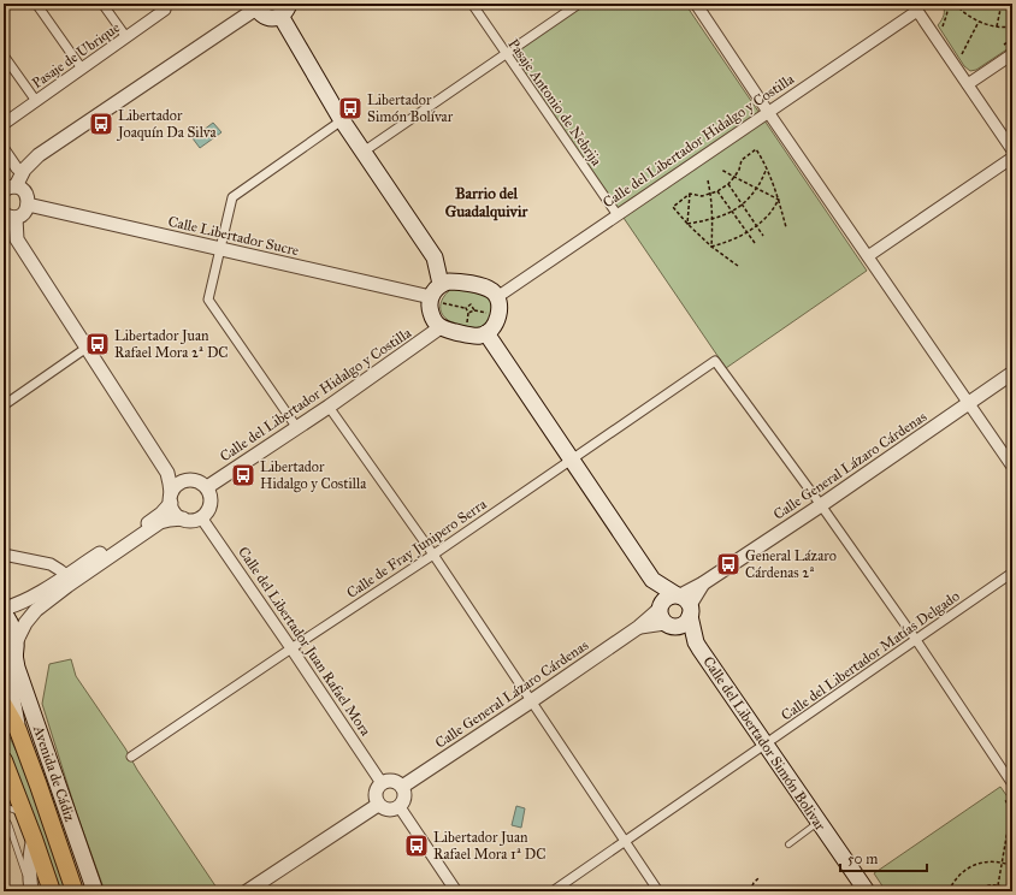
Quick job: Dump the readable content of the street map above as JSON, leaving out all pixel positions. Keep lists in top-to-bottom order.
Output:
{
  "streets": {
    "main road": ["Calle del Libertador Simón Bolivar", "Avenida de Cádiz"],
    "street": [
      "Pasaje de Ubrique",
      "Pasaje Antonio de Nebrija",
      "Calle del Libertador Hidalgo y Costilla",
      "Calle Libertador Sucre",
      "Calle General Lázaro Cárdenas",
      "Calle de Fray Junipero Serra",
      "Calle del Libertador Juan Rafael Mora",
      "Calle del Libertador Matías Delgado"
    ]
  },
  "crossings": [
    ["Pasaje Antonio de Nebrija", "Calle del Libertador Hidalgo y Costilla"],
    ["Calle del Libertador Hidalgo y Costilla", "Calle del Libertador Juan Rafael Mora"],
    ["Calle General Lázaro Cárdenas", "Calle de Fray Junipero Serra"],
    ["Calle General Lázaro Cárdenas", "Calle del Libertador Juan Rafael Mora"],
    ["Calle General Lázaro Cárdenas", "Calle del Libertador Simón Bolivar"],
    ["Calle de Fray Junipero Serra", "Calle del Libertador Juan Rafael Mora"],
    ["Calle del Libertador Matías Delgado", "Calle del Libertador Simón Bolivar"]
  ],
  "districts": ["Barrio del Guadalquivir"],
  "places": {
    "bus stop": [
      "Libertador Simón Bolívar",
      "Libertador Joaquín Da Silva",
      "Libertador Juan Rafael Mora 2ª DC",
      "Libertador Hidalgo y Costilla",
      "General Lázaro Cárdenas 2ª",
      "Libertador Juan Rafael Mora 1ª DC"
    ]
  },
  "scale_bar": "50 m"
}
